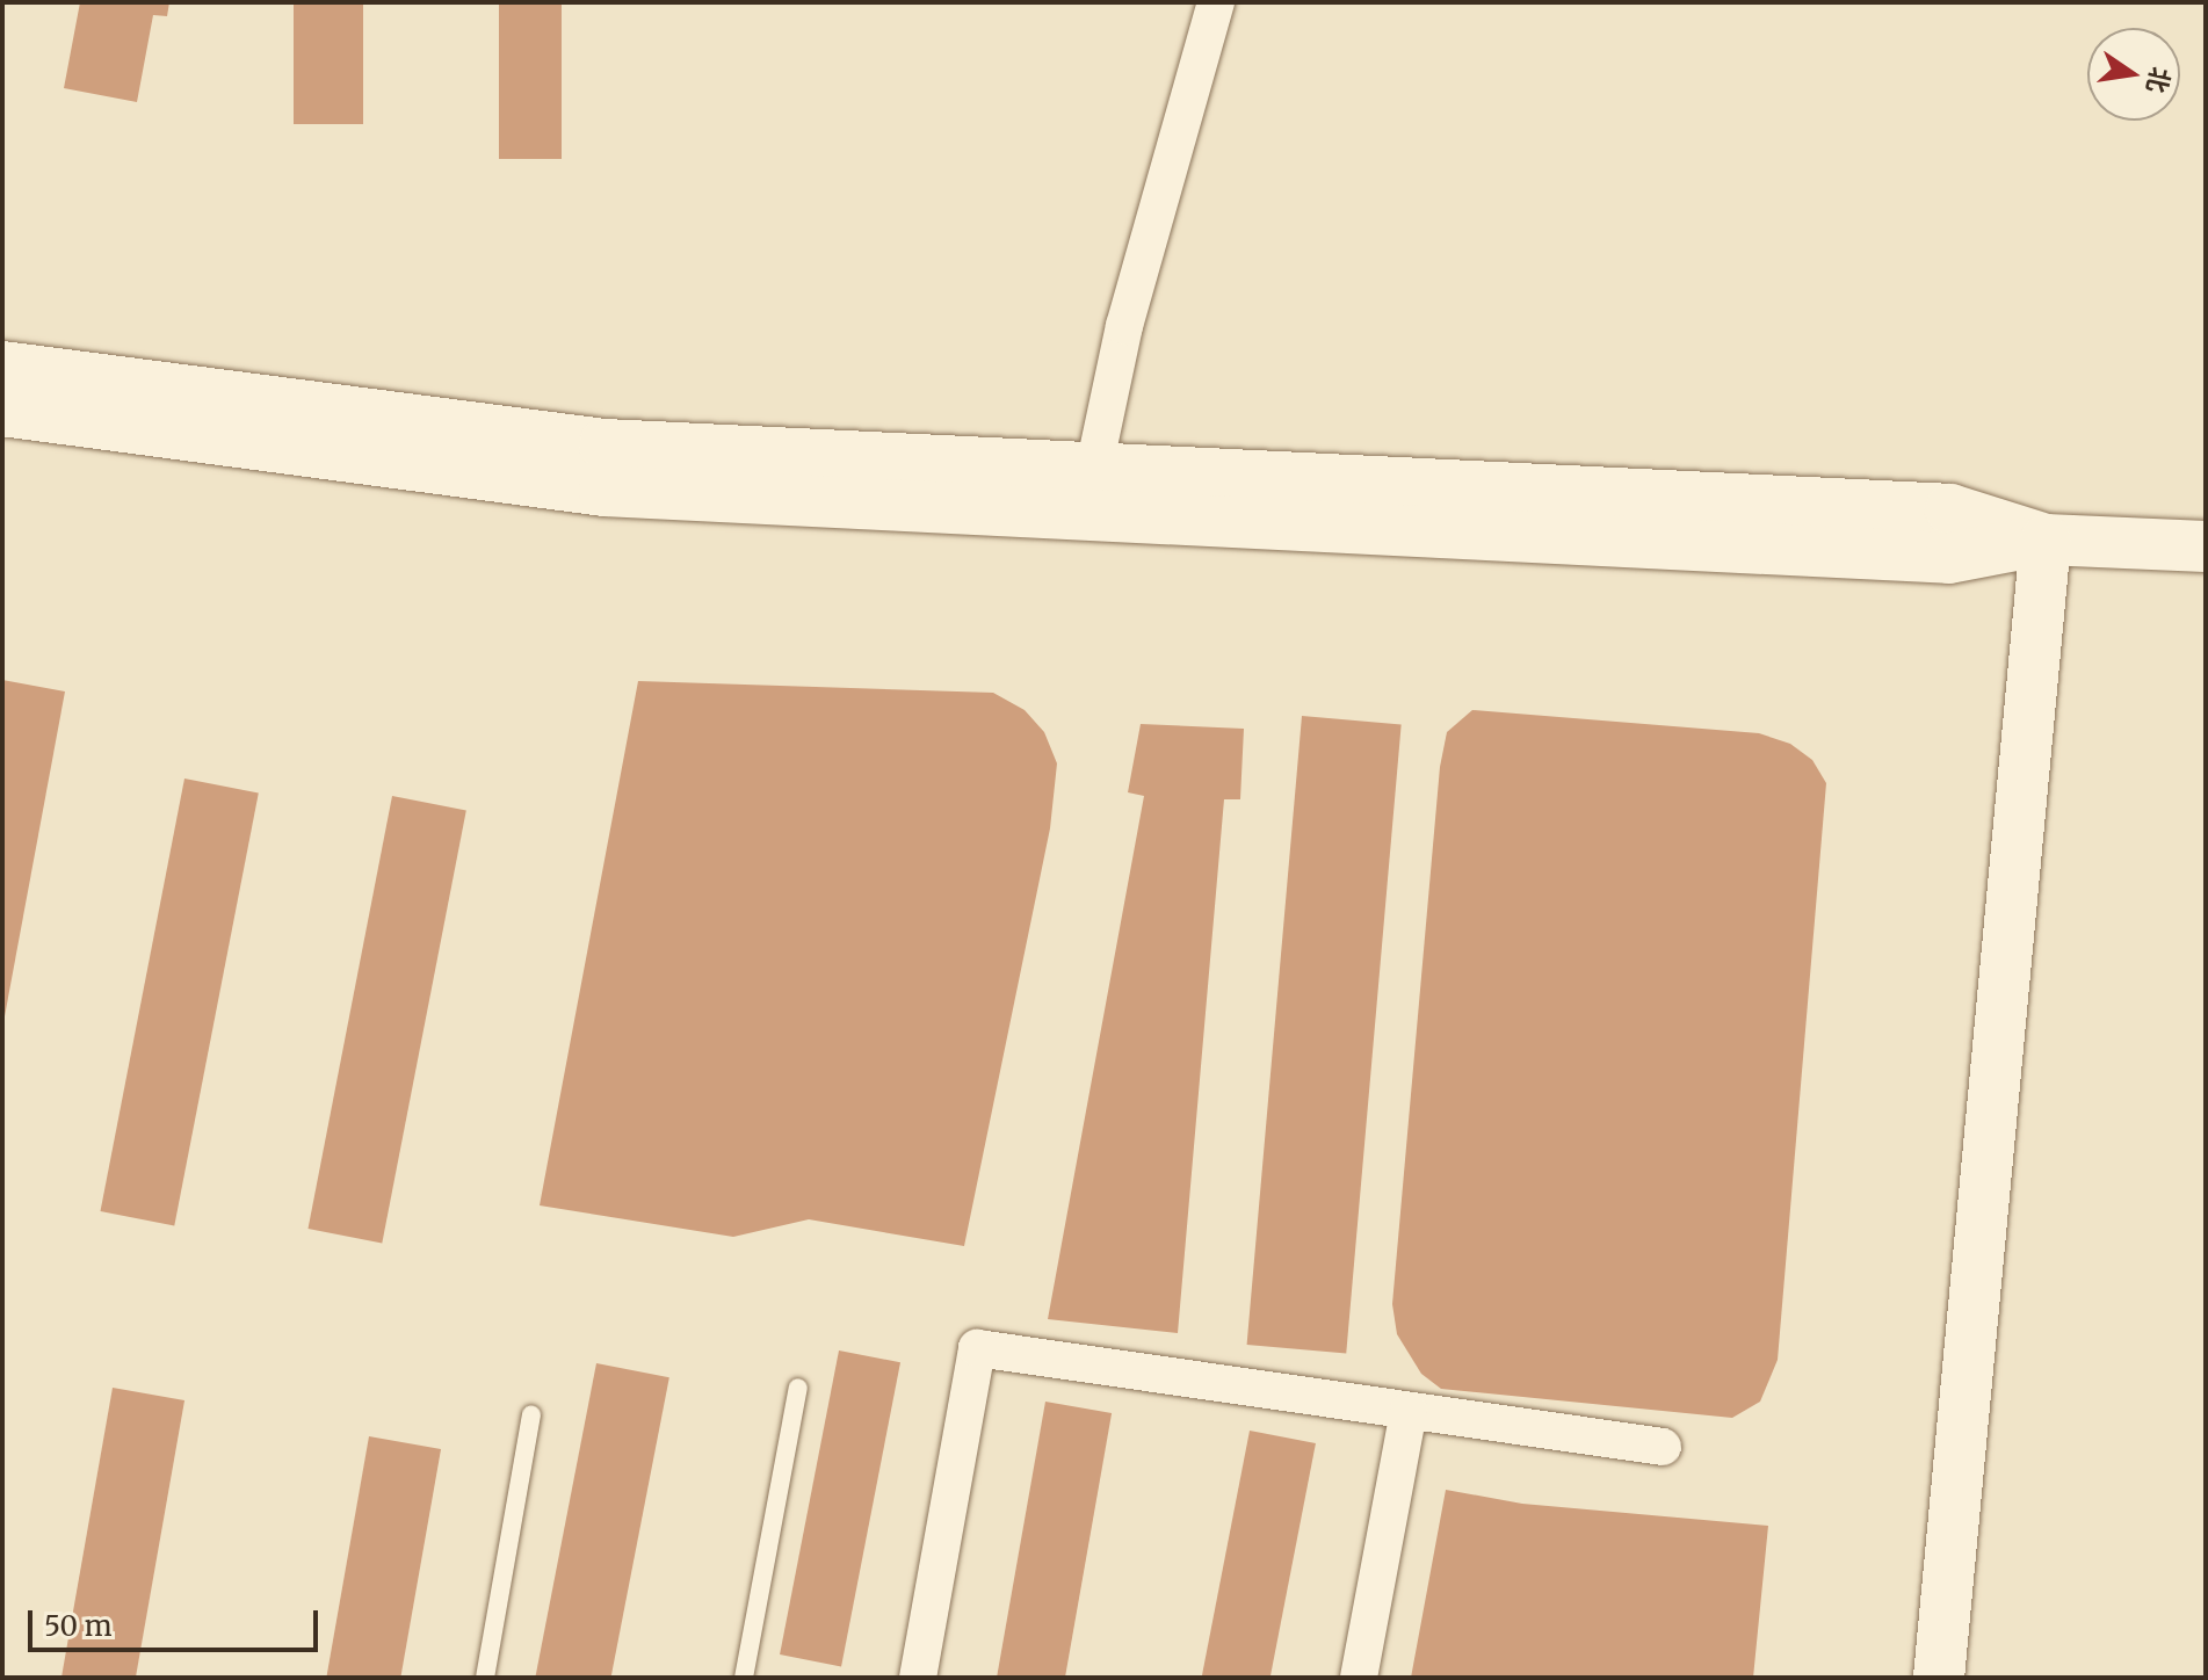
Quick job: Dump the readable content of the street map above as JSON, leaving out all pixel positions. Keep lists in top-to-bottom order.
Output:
{
  "scale_bar": "50 m",
  "north": "right"
}
